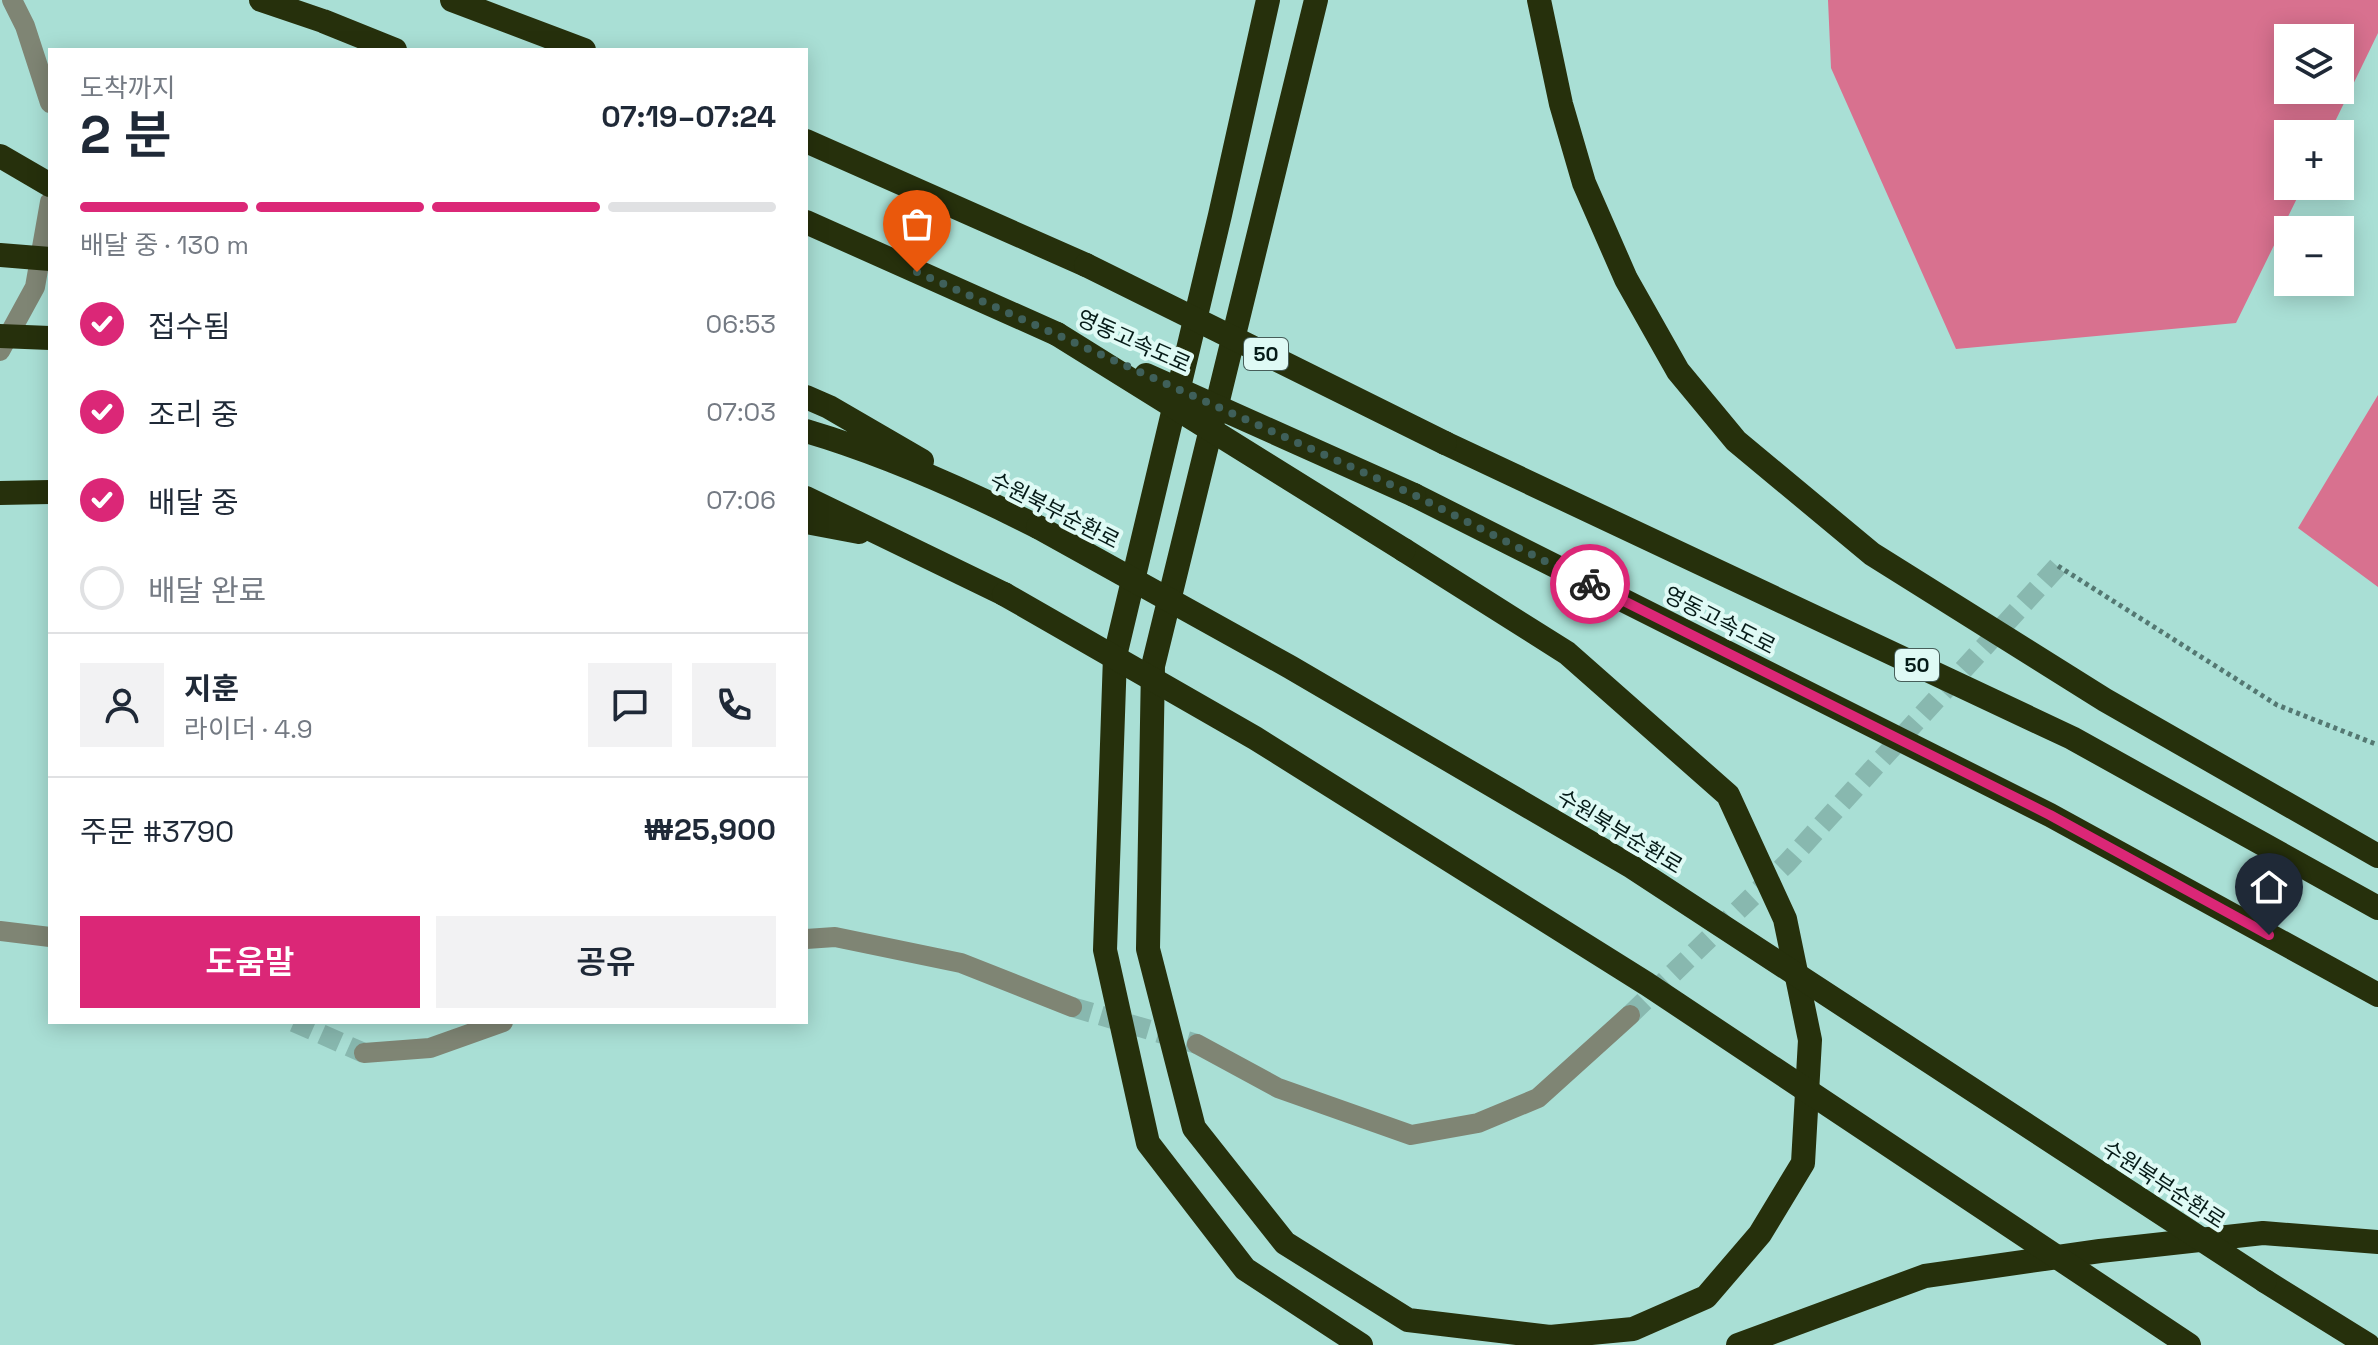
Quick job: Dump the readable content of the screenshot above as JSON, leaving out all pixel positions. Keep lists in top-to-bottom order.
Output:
{
  "streets": {
    "highway": ["영동고속도로", "50", "수원북부순환로"]
  },
  "page": {
    "map_buttons": ["+", "−"],
    "heading": ["2 분", "도착까지", "07:19–07:24"],
    "panel": [
      "지훈",
      "라이더 · 4.9",
      "주문 #3790",
      "₩25,900"
    ],
    "bar": "배달 중 · 130 m",
    "list": [
      ["접수됨", "06:53"],
      ["조리 중", "07:03"],
      ["배달 중", "07:06"],
      "배달 완료"
    ],
    "buttons": ["도움말", "공유"]
  }
}
